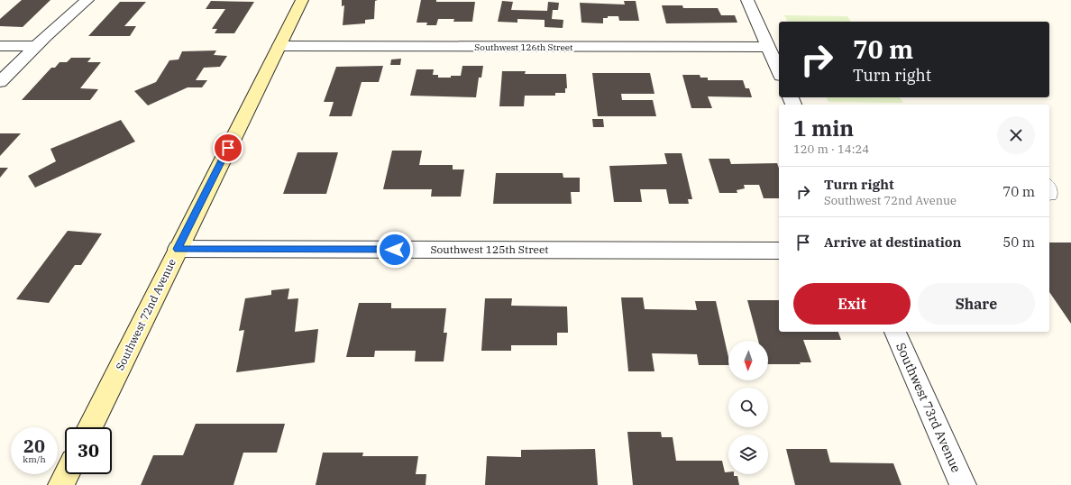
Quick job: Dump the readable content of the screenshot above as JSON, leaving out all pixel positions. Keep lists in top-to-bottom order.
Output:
{
  "streets": {
    "street": [
      "Southwest 126th Street",
      "Southwest 125th Street",
      "Southwest 72nd Avenue",
      "Southwest 73rd Avenue"
    ]
  },
  "crossings": [
    ["Southwest 126th Street", "Southwest 72nd Avenue"],
    ["Southwest 125th Street", "Southwest 72nd Avenue"]
  ],
  "north": "bottom",
  "page": {
    "turn": ["70 m", "Turn right"],
    "heading": ["1 min", "120 m · 14:24"],
    "list": [
      {
        "name": "Turn right",
        "note": "Southwest 72nd Avenue",
        "value": "70 m"
      },
      {
        "name": "Arrive at destination",
        "value": "50 m"
      }
    ],
    "buttons": ["Exit", "Share"],
    "speed": "20 km/h",
    "limit": "30"
  }
}
